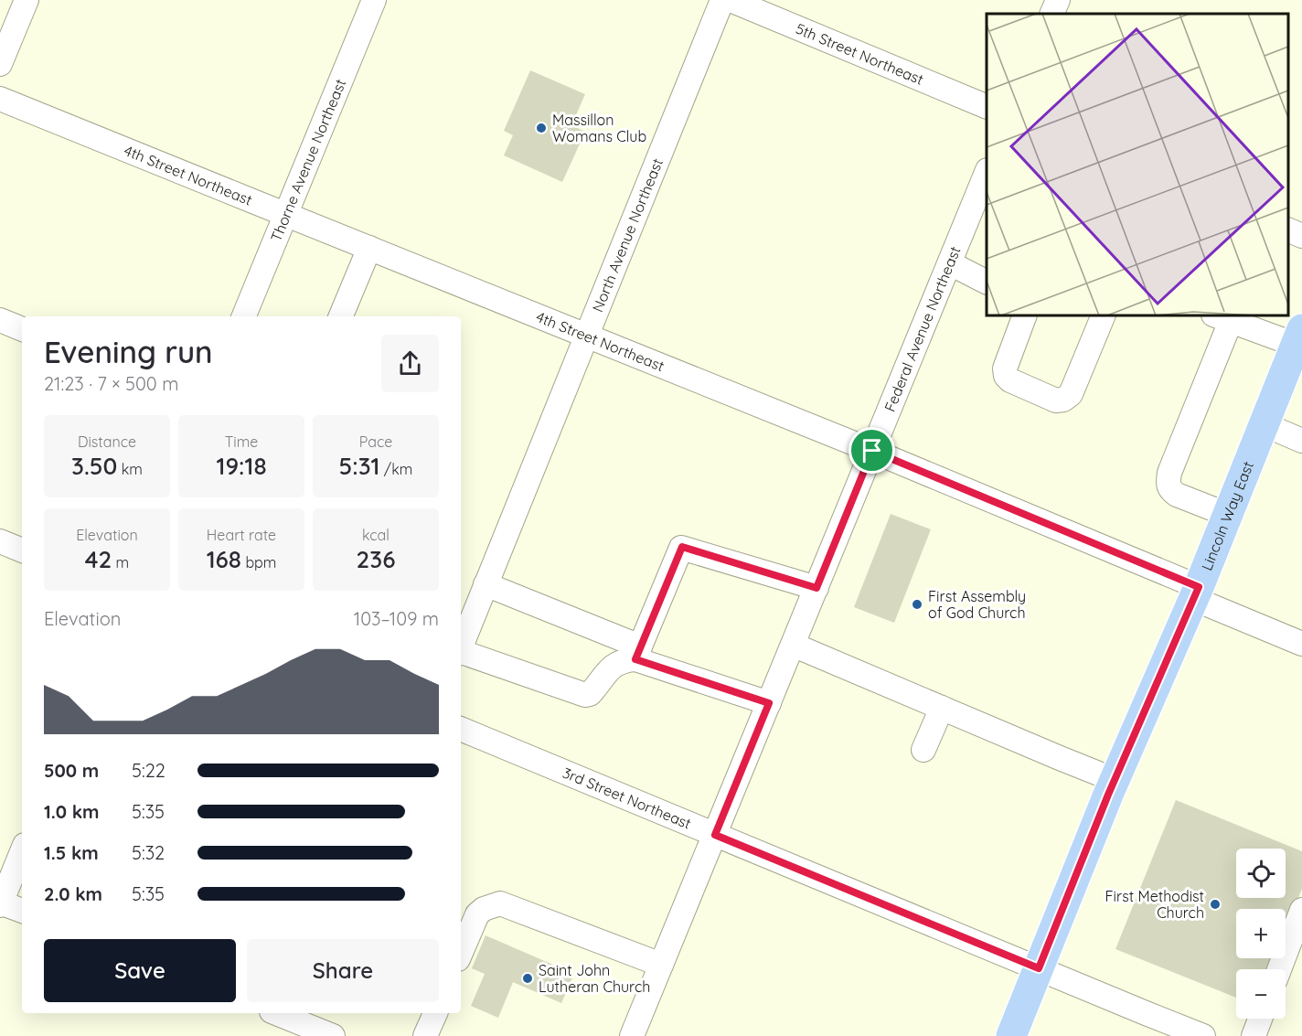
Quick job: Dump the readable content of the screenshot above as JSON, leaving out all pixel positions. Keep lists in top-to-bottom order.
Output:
{
  "streets": {
    "main road": ["Lincoln Way East"],
    "street": [
      "5th Street Northeast",
      "Thorne Avenue Northeast",
      "4th Street Northeast",
      "North Avenue Northeast",
      "Federal Avenue Northeast",
      "3rd Street Northeast"
    ]
  },
  "crossings": [
    ["Thorne Avenue Northeast", "4th Street Northeast"],
    ["4th Street Northeast", "North Avenue Northeast"],
    ["4th Street Northeast", "Federal Avenue Northeast"],
    ["4th Street Northeast", "Lincoln Way East"],
    ["Federal Avenue Northeast", "3rd Street Northeast"],
    ["Lincoln Way East", "3rd Street Northeast"]
  ],
  "places": [
    "Massillon Womans Club",
    "First Assembly of God Church",
    "First Methodist Church",
    "Saint John Lutheran Church"
  ],
  "page": {
    "heading": ["Evening run", "21:23 · 7 × 500 m"],
    "stats": [
      ["Distance", "3.50 km"],
      ["Time", "19:18"],
      ["Pace", "5:31 /km"],
      ["Elevation", "42 m"],
      ["Heart rate", "168 bpm"],
      ["kcal", "236"]
    ],
    "chart": ["Elevation", "103–109 m"],
    "list": [
      {
        "name": "500 m",
        "note": "5:22"
      },
      {
        "name": "1.0 km",
        "note": "5:35"
      },
      {
        "name": "1.5 km",
        "note": "5:32"
      },
      {
        "name": "2.0 km",
        "note": "5:35"
      }
    ],
    "map_buttons": ["+", "−"],
    "buttons": ["Save", "Share"]
  }
}
